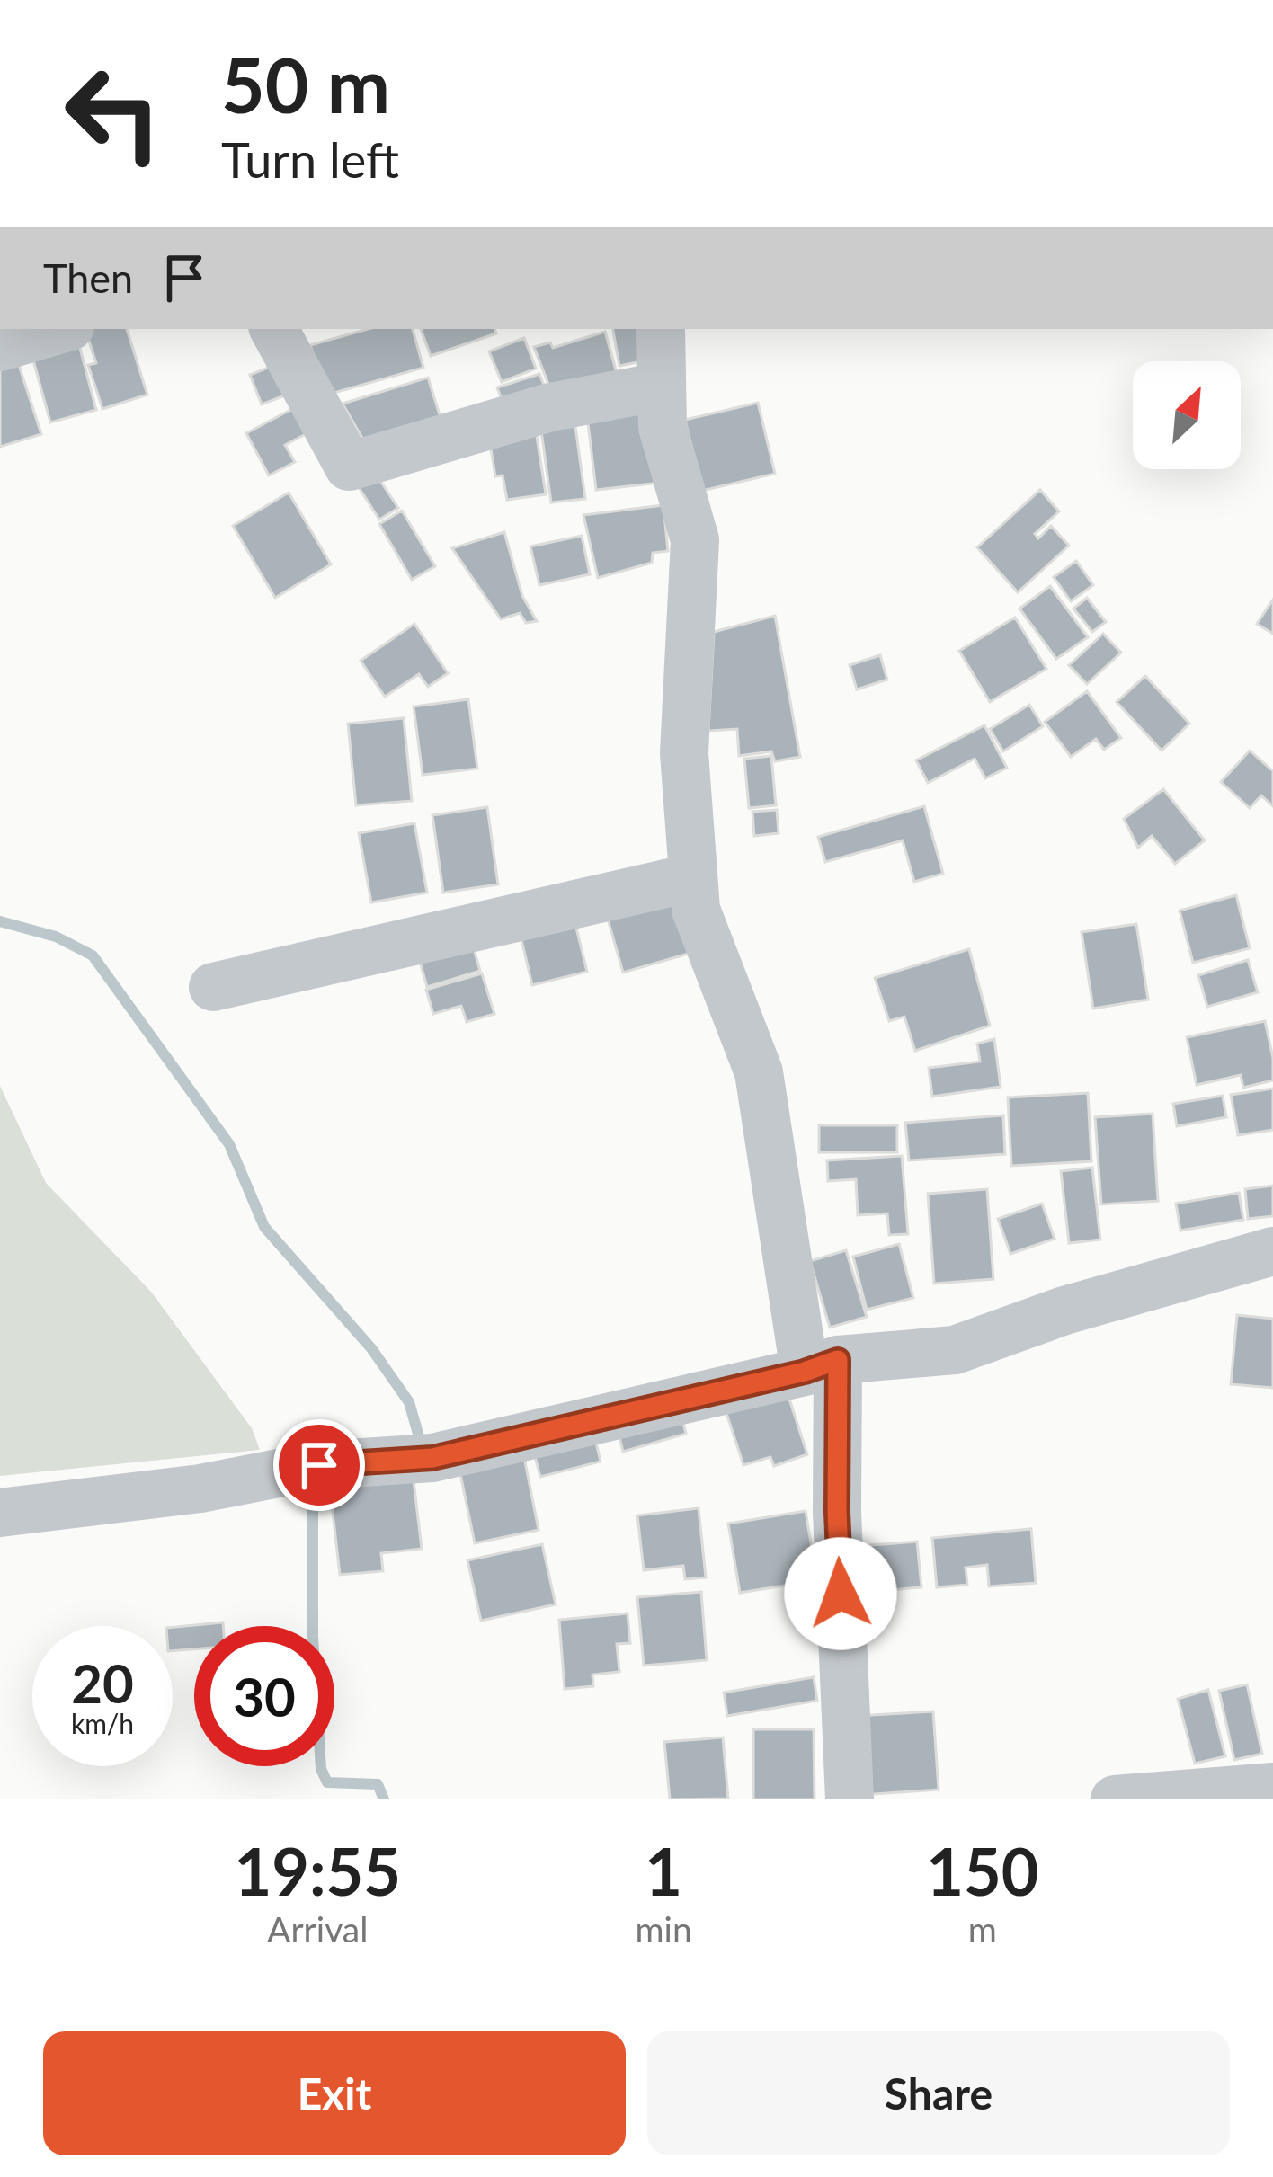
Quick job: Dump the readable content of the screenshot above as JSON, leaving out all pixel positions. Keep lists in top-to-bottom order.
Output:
{
  "north": "top right",
  "page": {
    "turn": ["50 m", "Turn left"],
    "then": "Then",
    "speed": "20 km/h",
    "limit": "30",
    "eta": [
      "19:55",
      "Arrival",
      "1",
      "min",
      "150",
      "m"
    ],
    "buttons": ["Exit", "Share"]
  }
}
